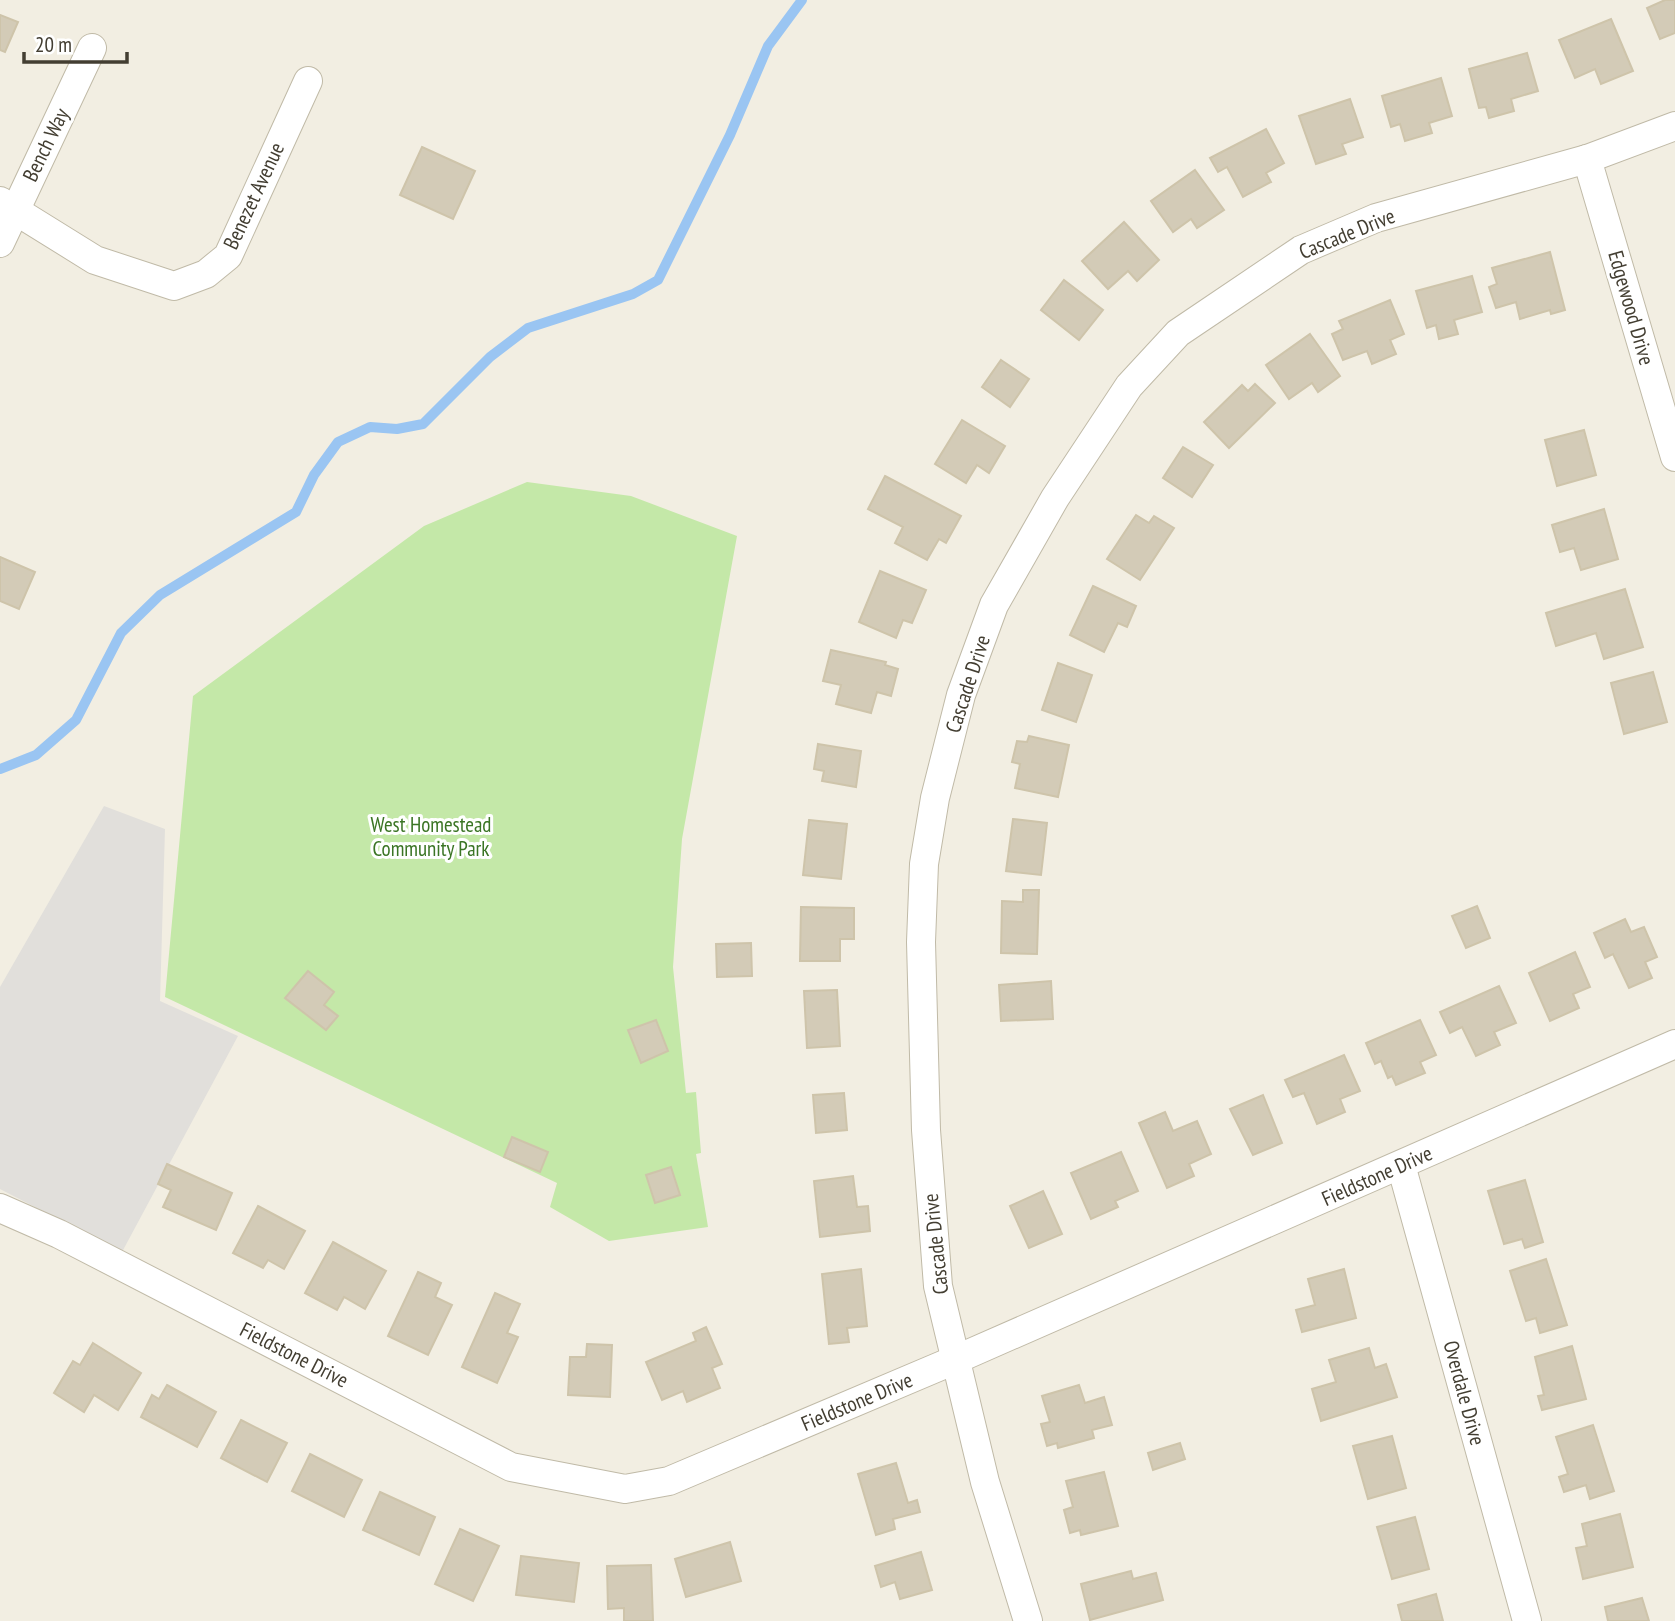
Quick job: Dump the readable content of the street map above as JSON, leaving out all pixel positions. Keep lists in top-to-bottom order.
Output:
{
  "streets": {
    "street": [
      "Bench Way",
      "Benezet Avenue",
      "Cascade Drive",
      "Edgewood Drive",
      "Fieldstone Drive",
      "Overdale Drive"
    ]
  },
  "crossings": [
    ["Bench Way", "Benezet Avenue"],
    ["Cascade Drive", "Edgewood Drive"],
    ["Cascade Drive", "Fieldstone Drive"],
    ["Fieldstone Drive", "Overdale Drive"]
  ],
  "parks": ["West Homestead Community Park"],
  "scale_bar": "20 m"
}
